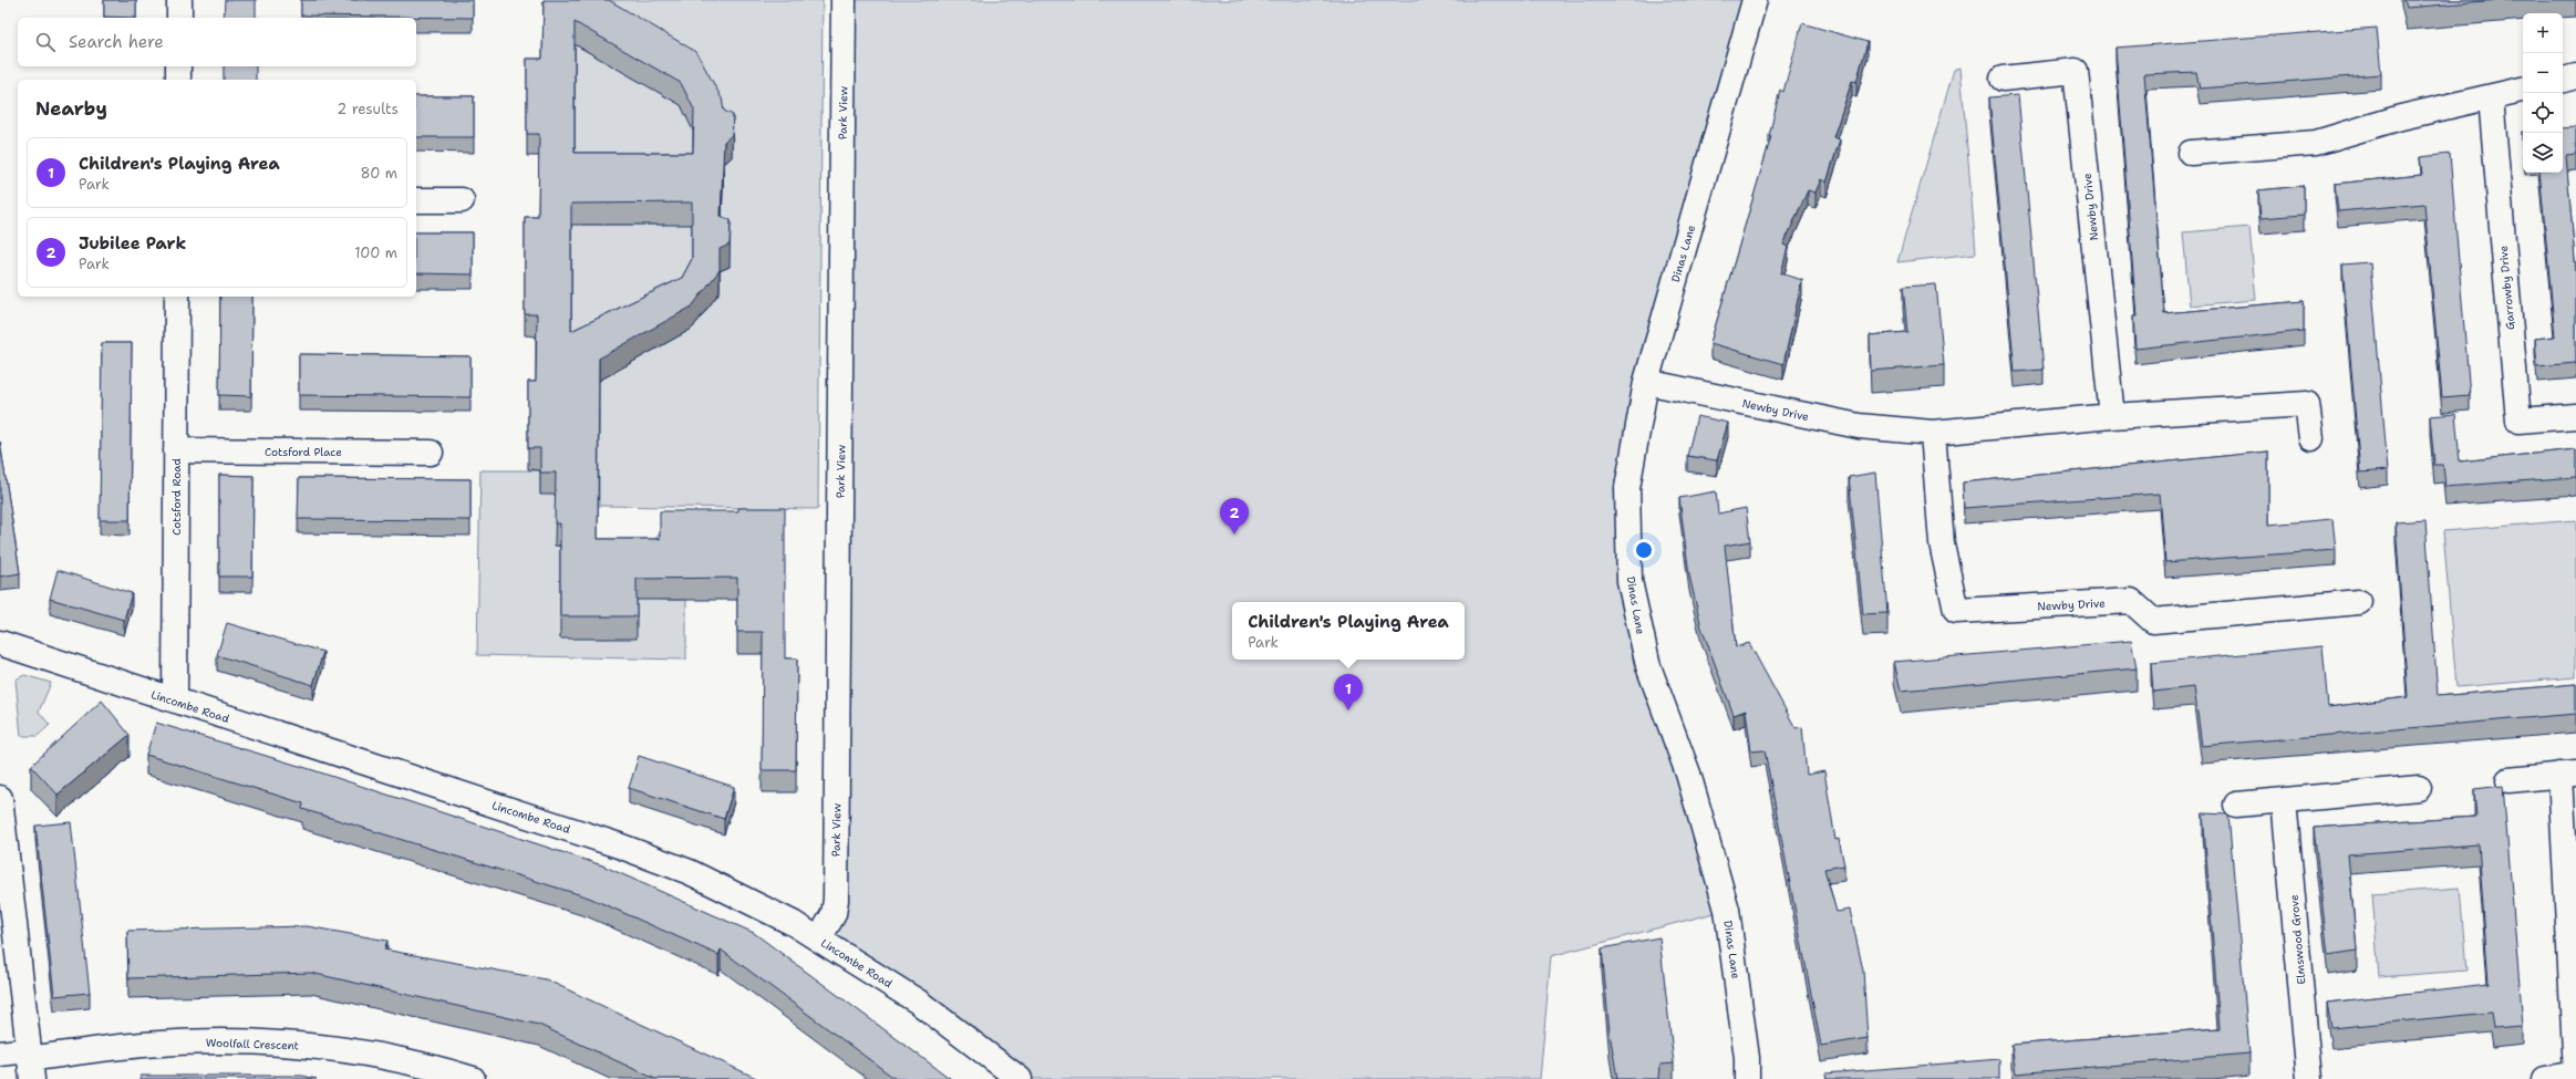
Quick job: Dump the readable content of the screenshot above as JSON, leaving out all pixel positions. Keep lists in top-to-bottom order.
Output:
{
  "streets": {
    "street": [
      "Park View",
      "Newby Drive",
      "Dinas Lane",
      "Garrowby Drive",
      "Cotsford Place",
      "Cotsford Road",
      "Lincombe Road",
      "Elmswood Grove",
      "Woolfall Crescent"
    ]
  },
  "crossings": [
    ["Park View", "Lincombe Road"],
    ["Newby Drive", "Dinas Lane"],
    ["Cotsford Place", "Cotsford Road"],
    ["Cotsford Road", "Lincombe Road"]
  ],
  "page": {
    "map_buttons": ["+", "−"],
    "search": "Search here",
    "heading": ["Nearby", "2 results"],
    "list": [
      {
        "mark": "1",
        "name": "Children's Playing Area",
        "note": "Park",
        "value": "80 m"
      },
      {
        "mark": "2",
        "name": "Jubilee Park",
        "note": "Park",
        "value": "100 m"
      }
    ],
    "pins": ["2", "1"],
    "popup": ["Children's Playing Area", "Park"]
  }
}
